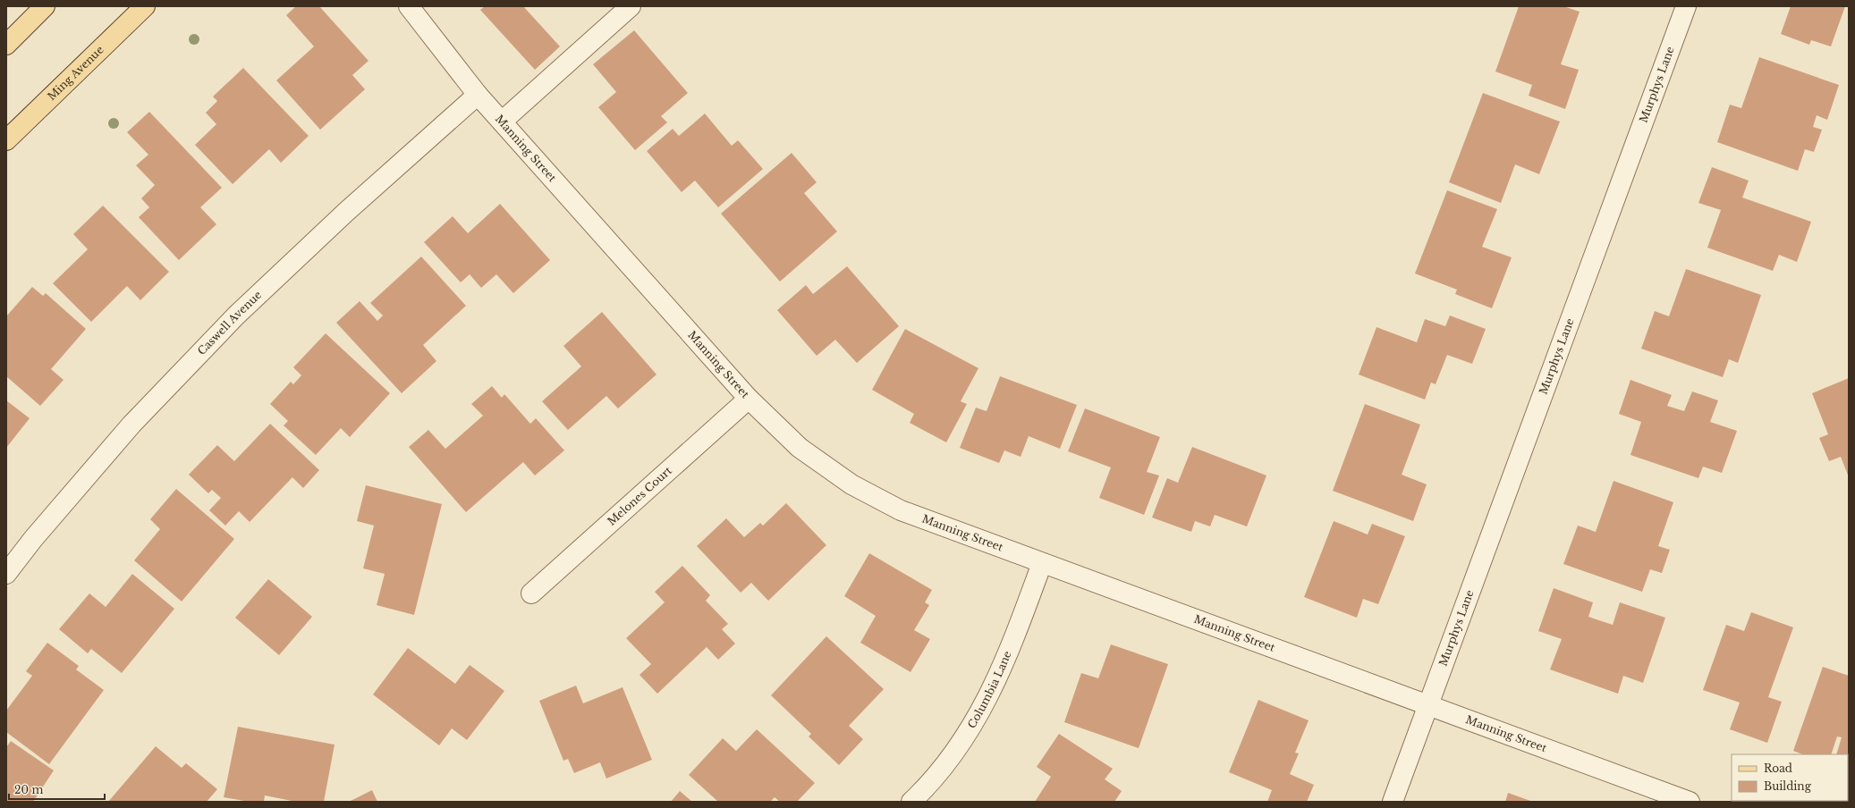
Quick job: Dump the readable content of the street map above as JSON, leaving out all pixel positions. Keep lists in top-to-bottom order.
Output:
{
  "streets": {
    "main road": ["Ming Avenue"],
    "street": [
      "Murphys Lane",
      "Manning Street",
      "Caswell Avenue",
      "Melones Court",
      "Columbia Lane"
    ]
  },
  "crossings": [
    ["Murphys Lane", "Manning Street"],
    ["Manning Street", "Caswell Avenue"],
    ["Manning Street", "Melones Court"],
    ["Manning Street", "Columbia Lane"]
  ],
  "legend": ["Road", "Building"],
  "scale_bar": "20 m"
}
